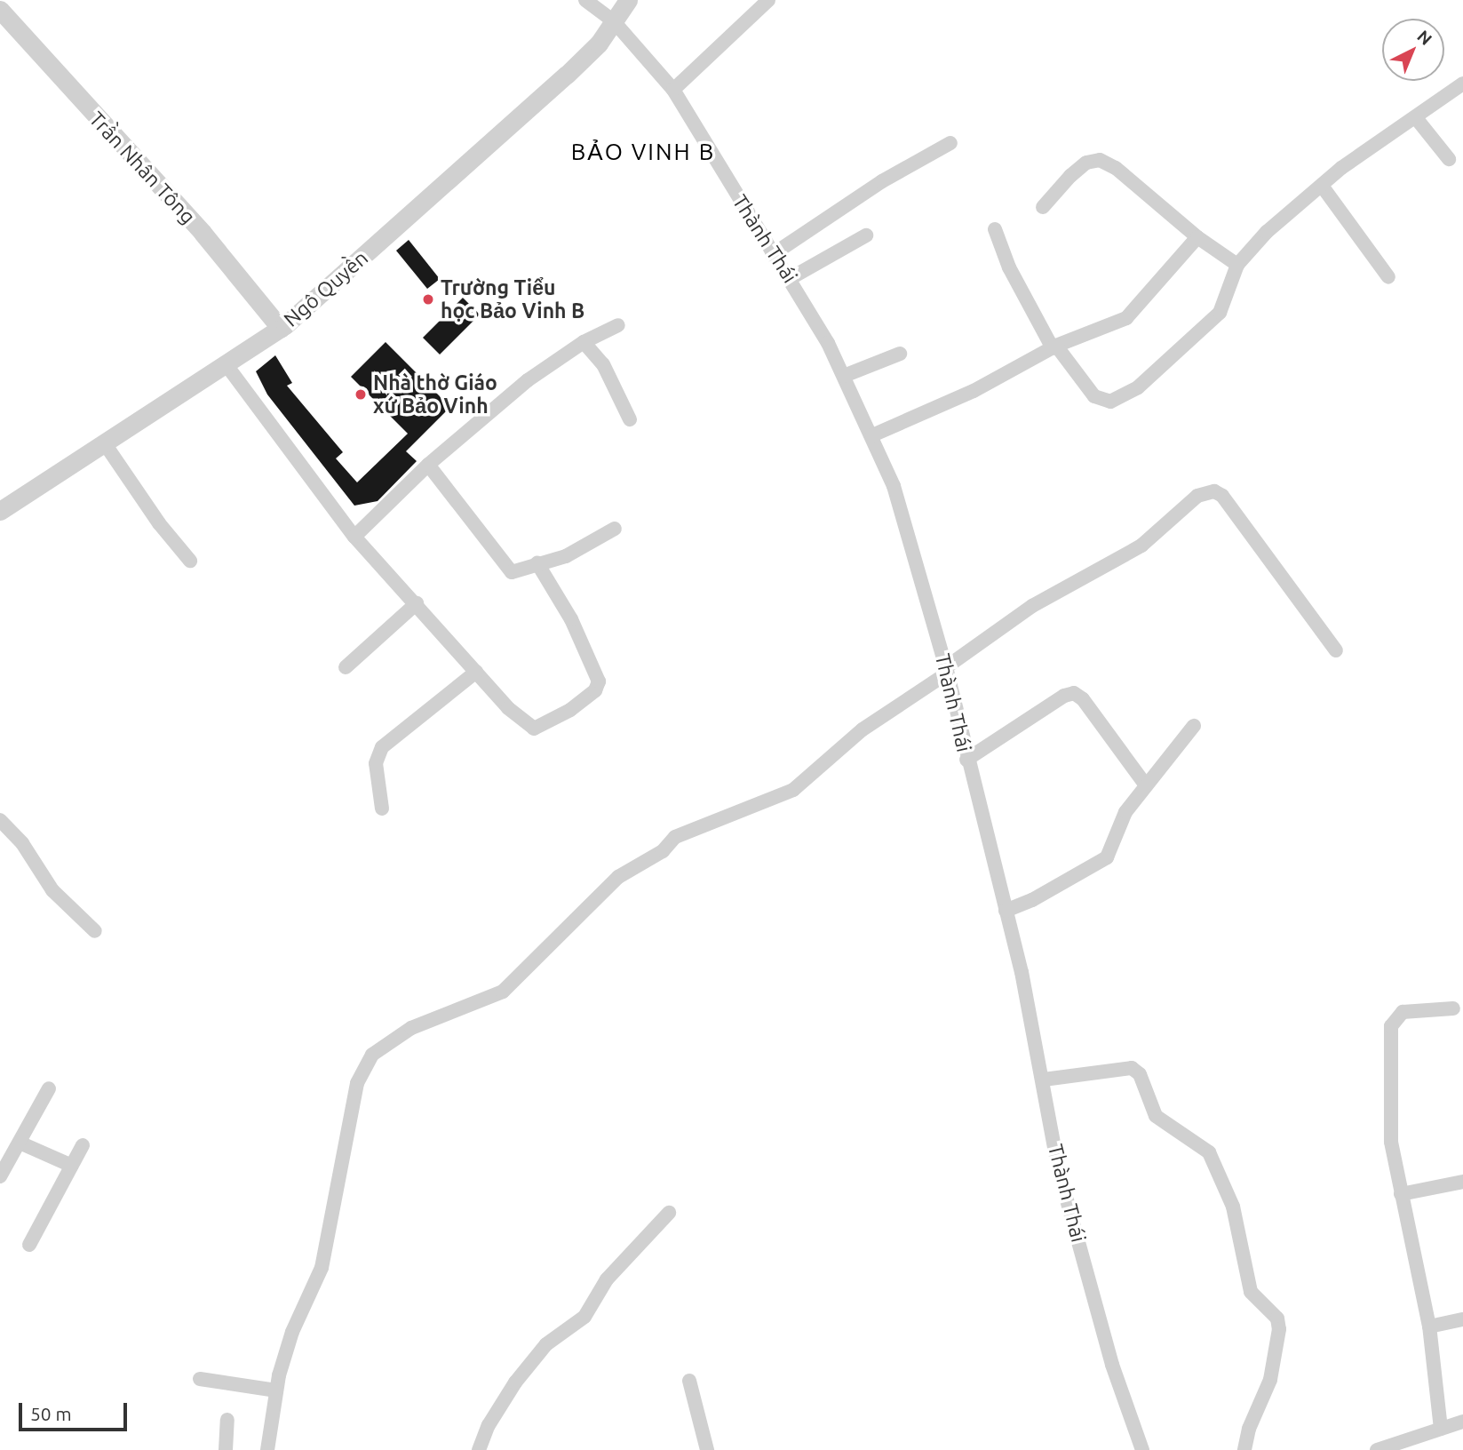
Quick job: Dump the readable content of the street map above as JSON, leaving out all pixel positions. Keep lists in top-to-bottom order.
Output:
{
  "streets": {
    "street": ["Trần Nhân Tông", "Thành Thái", "Ngô Quyền"]
  },
  "crossings": [
    ["Trần Nhân Tông", "Ngô Quyền"],
    ["Thành Thái", "Ngô Quyền"]
  ],
  "districts": ["BẢO VINH B"],
  "places": ["Trường Tiểu học Bảo Vinh B", "Nhà thờ Giáo xứ Bảo Vinh"],
  "scale_bar": "50 m",
  "north": "top right"
}
